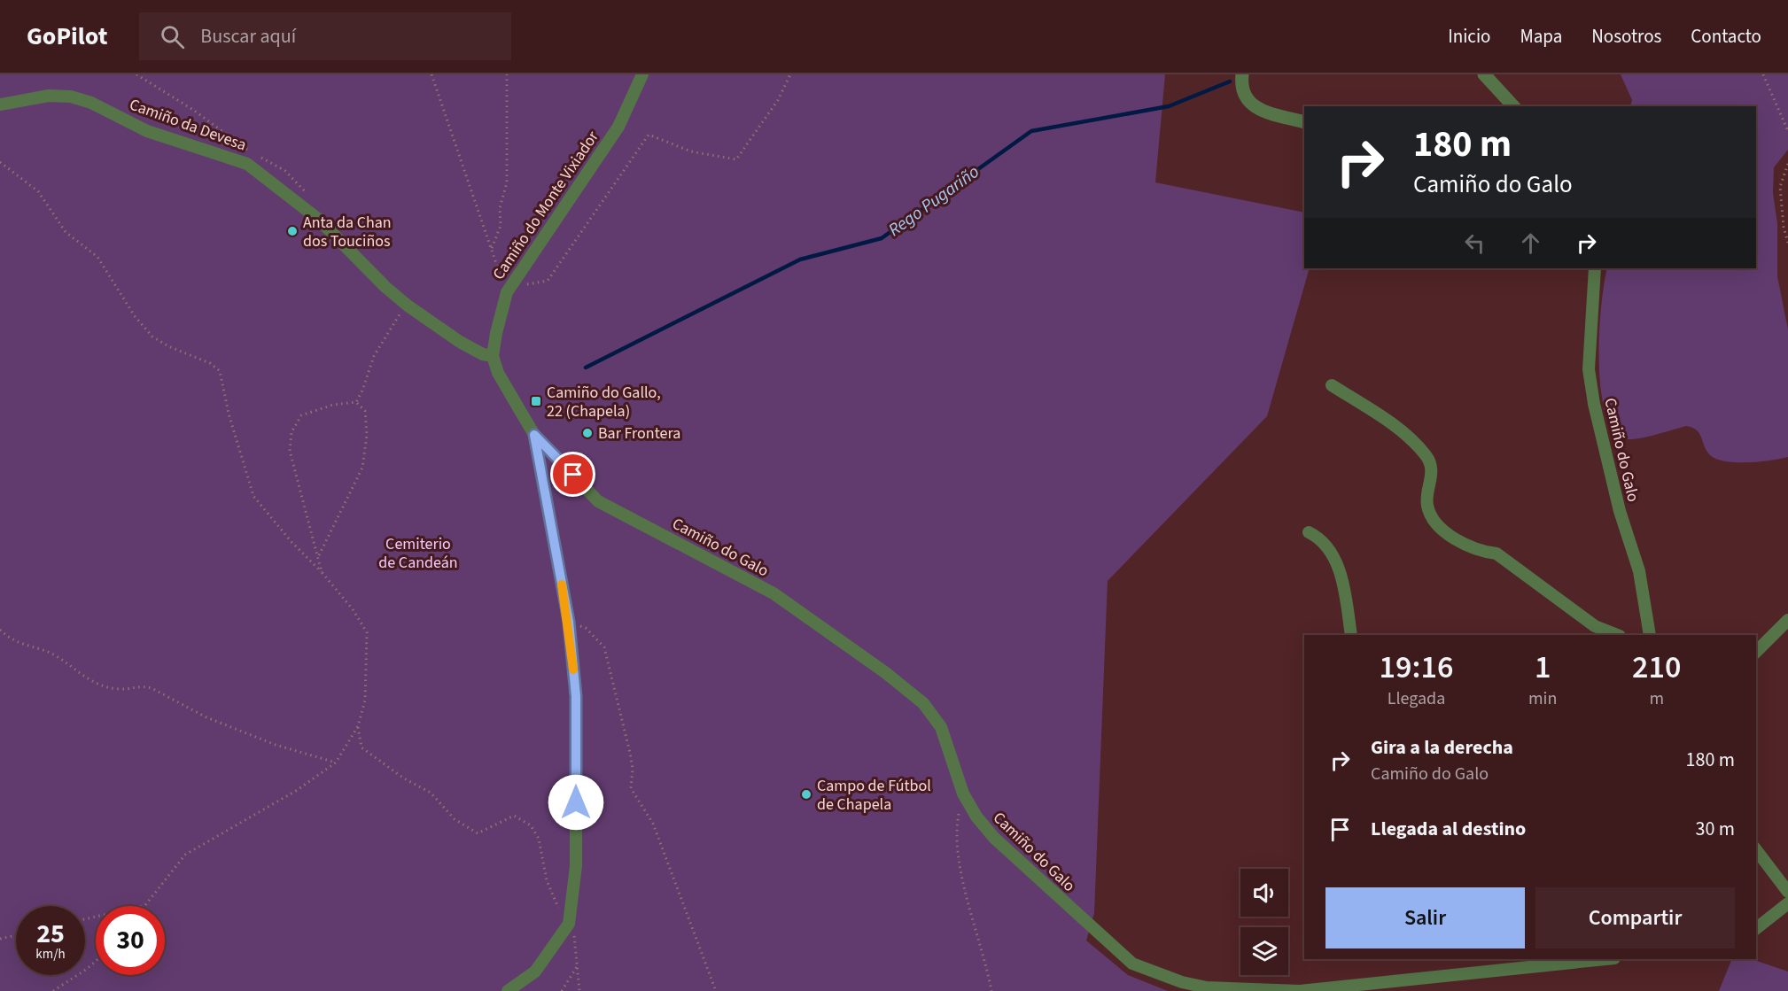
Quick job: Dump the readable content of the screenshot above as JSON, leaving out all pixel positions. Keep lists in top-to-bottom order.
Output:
{
  "streets": {
    "street": ["Camiño da Devesa", "Camiño do Monte Vixiador", "Camiño do Galo"]
  },
  "crossings": [
    ["Camiño da Devesa", "Camiño do Monte Vixiador"]
  ],
  "water": ["Rego Pugariño"],
  "parks": ["Cemiterio de Candeán"],
  "places": {
    "other": ["Anta da Chan dos Touciños", "Bar Frontera", "Campo de Fútbol de Chapela"],
    "transit": ["Camiño do Gallo, 22 (Chapela)"]
  },
  "page": {
    "header": "GoPilot",
    "search": "Buscar aquí",
    "nav": [
      "Inicio",
      "Mapa",
      "Nosotros",
      "Contacto"
    ],
    "turn": ["180 m", "Camiño do Galo"],
    "eta": [
      "19:16",
      "Llegada",
      "1",
      "min",
      "210",
      "m"
    ],
    "list": [
      {
        "name": "Gira a la derecha",
        "note": "Camiño do Galo",
        "value": "180 m"
      },
      {
        "name": "Llegada al destino",
        "value": "30 m"
      }
    ],
    "buttons": ["Salir", "Compartir"],
    "speed": "25 km/h",
    "limit": "30"
  }
}
